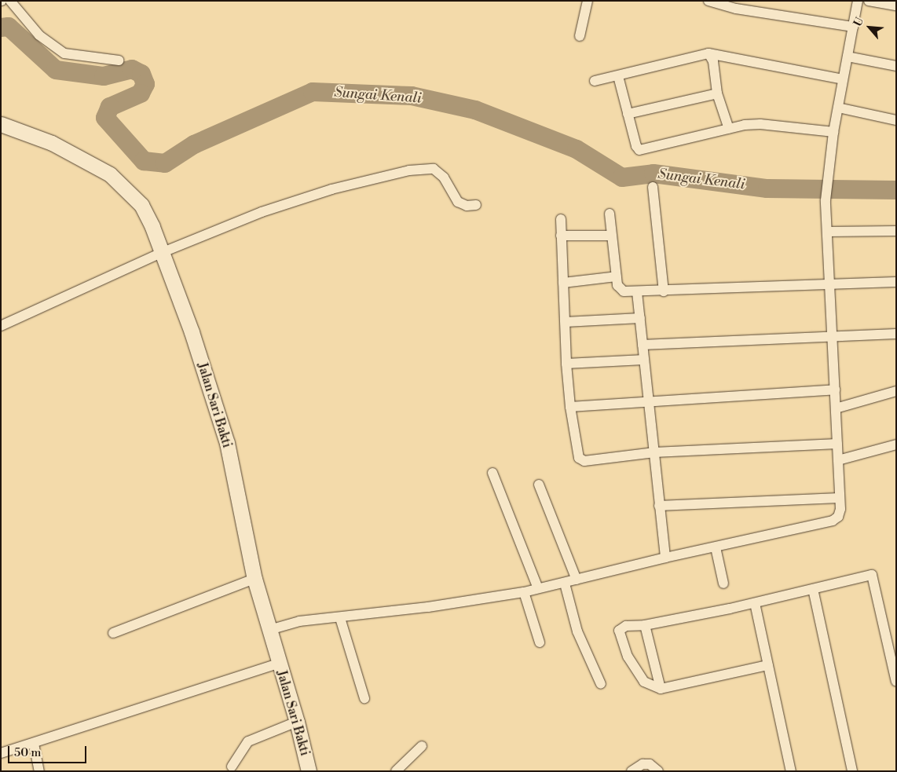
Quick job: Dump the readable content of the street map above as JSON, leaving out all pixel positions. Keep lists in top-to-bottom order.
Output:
{
  "streets": {
    "main road": ["Jalan Sari Bakti"]
  },
  "water": ["Sungai Kenali"],
  "scale_bar": "50 m",
  "north": "top left"
}
